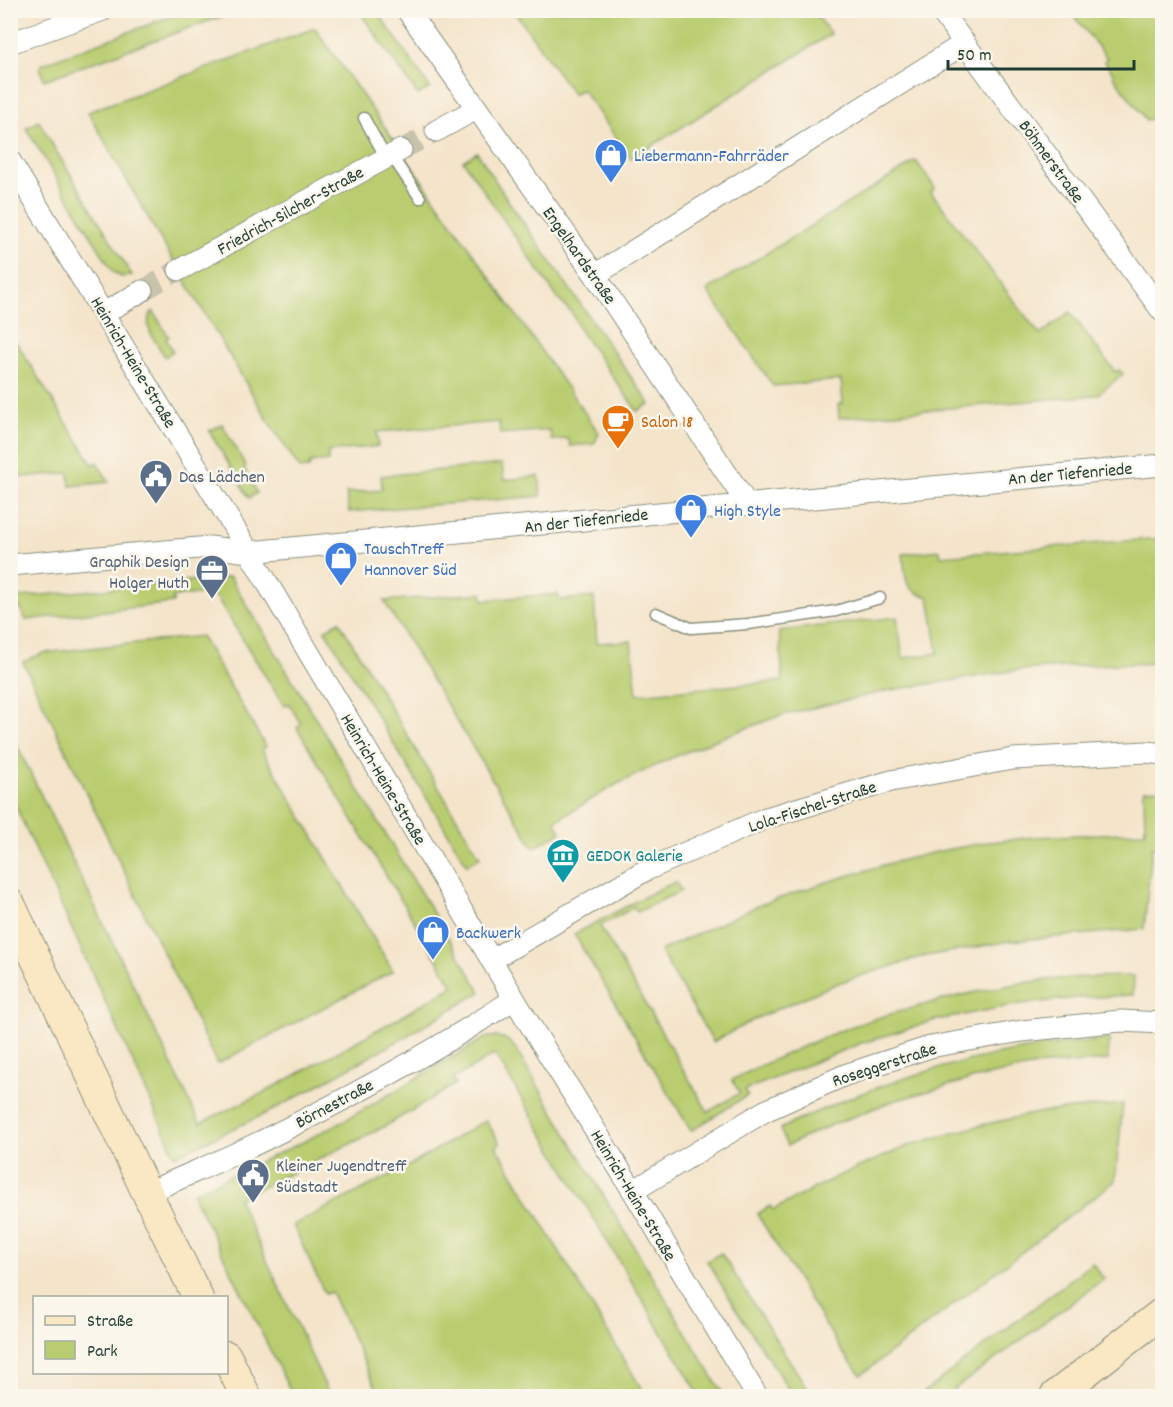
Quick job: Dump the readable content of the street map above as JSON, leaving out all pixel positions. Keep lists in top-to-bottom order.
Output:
{
  "streets": {
    "street": [
      "Böhmerstraße",
      "Friedrich-Silcher-Straße",
      "Engelhardstraße",
      "Heinrich-Heine-Straße",
      "An der Tiefenriede",
      "Lola-Fischel-Straße",
      "Roseggerstraße",
      "Börnestraße"
    ]
  },
  "crossings": [
    ["Engelhardstraße", "An der Tiefenriede"],
    ["Heinrich-Heine-Straße", "An der Tiefenriede"],
    ["Heinrich-Heine-Straße", "Lola-Fischel-Straße"],
    ["Heinrich-Heine-Straße", "Roseggerstraße"],
    ["Heinrich-Heine-Straße", "Börnestraße"]
  ],
  "places": {
    "shop": [
      "Liebermann-Fahrräder",
      "High Style",
      "TauschTreff Hannover Süd",
      "Backwerk"
    ],
    "cafe": ["Salon 18"],
    "public building": ["Das Lädchen", "Kleiner Jugendtreff Südstadt"],
    "office": ["Graphik Design Holger Huth"],
    "museum": ["GEDOK Galerie"]
  },
  "legend": ["Straße", "Park"],
  "scale_bar": "50 m"
}
